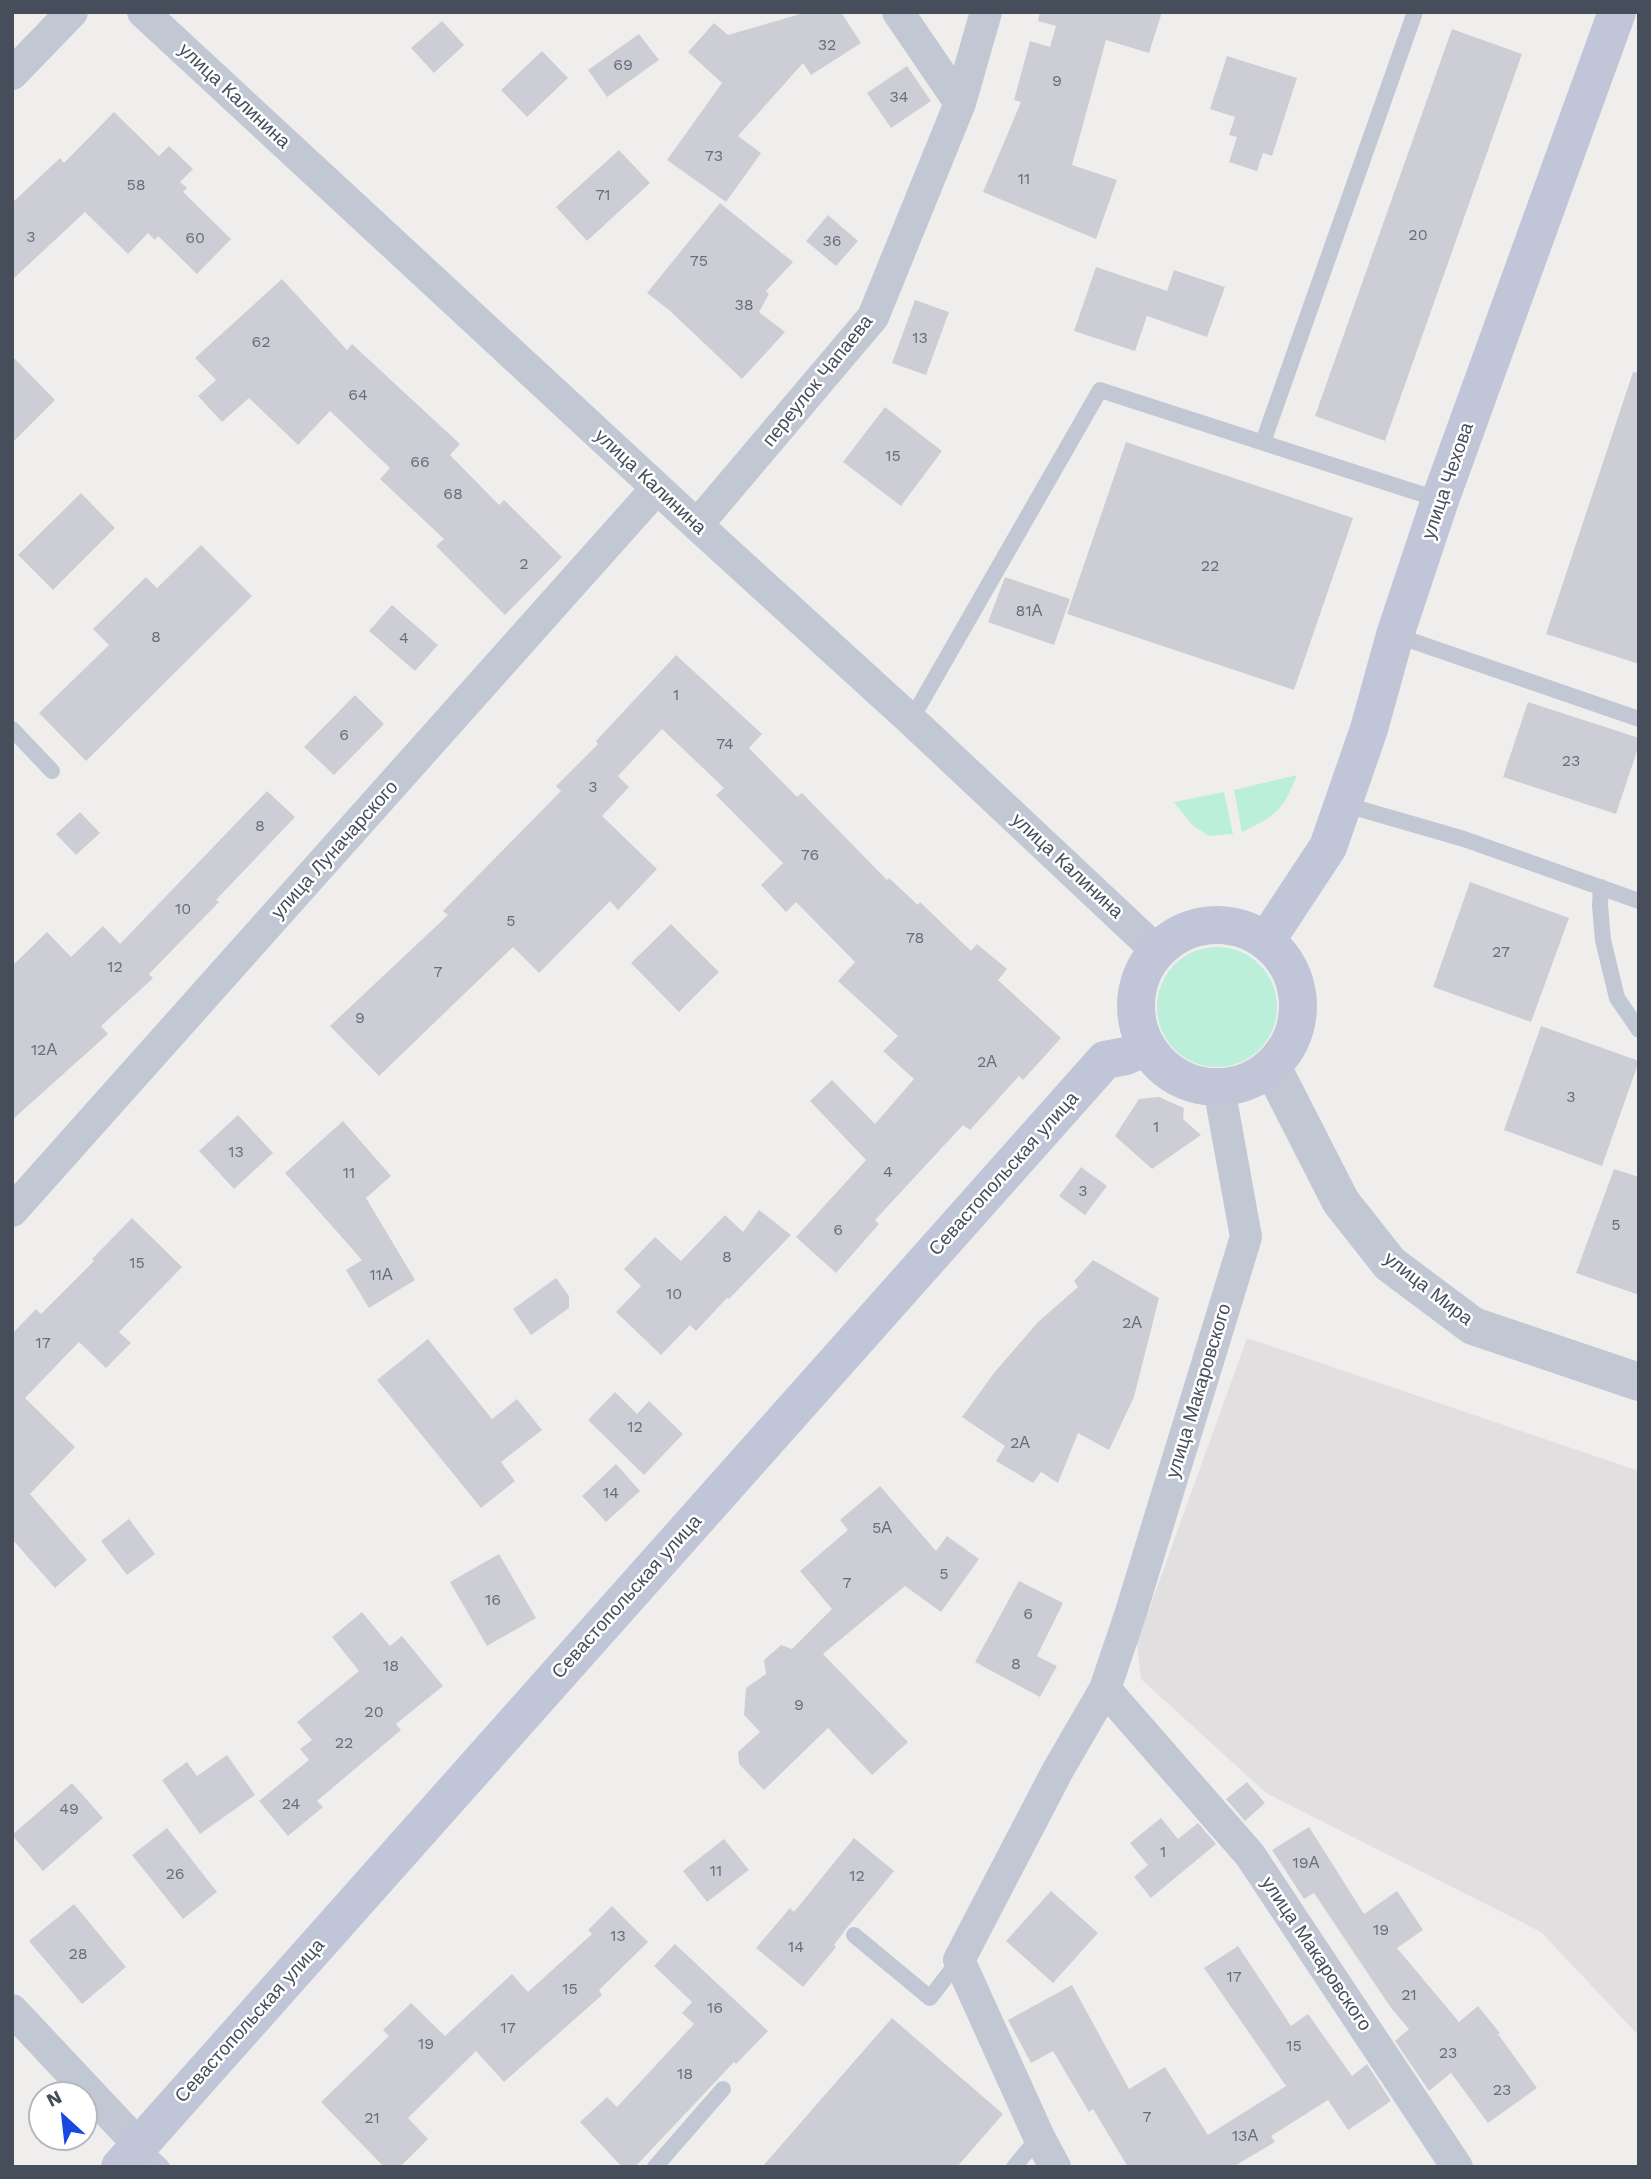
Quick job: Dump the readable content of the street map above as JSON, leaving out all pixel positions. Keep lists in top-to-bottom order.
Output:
{
  "streets": {
    "main road": ["улица Чехова", "Севастопольская улица"],
    "street": [
      "улица Калинина",
      "переулок Чапаева",
      "улица Луначарского",
      "улица Мира",
      "улица Макаровского"
    ]
  },
  "crossings": [
    ["улица Калинина", "переулок Чапаева"],
    ["улица Калинина", "улица Чехова"],
    ["улица Калинина", "улица Луначарского"],
    ["улица Калинина", "Севастопольская улица"],
    ["улица Калинина", "улица Мира"],
    ["улица Калинина", "улица Макаровского"],
    ["улица Чехова", "Севастопольская улица"],
    ["улица Чехова", "улица Мира"],
    ["улица Чехова", "улица Макаровского"],
    ["Севастопольская улица", "улица Мира"],
    ["Севастопольская улица", "улица Макаровского"],
    ["улица Мира", "улица Макаровского"]
  ],
  "house_numbers": [
    "32",
    "69",
    "9",
    "34",
    "73",
    "11",
    "58",
    "71",
    "20",
    "3",
    "60",
    "36",
    "75",
    "38",
    "13",
    "62",
    "64",
    "15",
    "66",
    "68",
    "2",
    "22",
    "81А",
    "8",
    "4",
    "1",
    "6",
    "74",
    "23",
    "3",
    "8",
    "76",
    "10",
    "5",
    "78",
    "27",
    "12",
    "7",
    "9",
    "12А",
    "2А",
    "3",
    "1",
    "13",
    "4",
    "11",
    "3",
    "5",
    "6",
    "8",
    "15",
    "11А",
    "10",
    "2А",
    "17",
    "12",
    "2А",
    "14",
    "5А",
    "5",
    "7",
    "16",
    "6",
    "8",
    "18",
    "9",
    "20",
    "22",
    "24",
    "49",
    "1",
    "19А",
    "11",
    "26",
    "12",
    "19",
    "13",
    "14",
    "28",
    "17",
    "15",
    "21",
    "16",
    "17",
    "19",
    "15",
    "23",
    "18",
    "23",
    "7",
    "21",
    "13А"
  ],
  "north": "top left"
}
